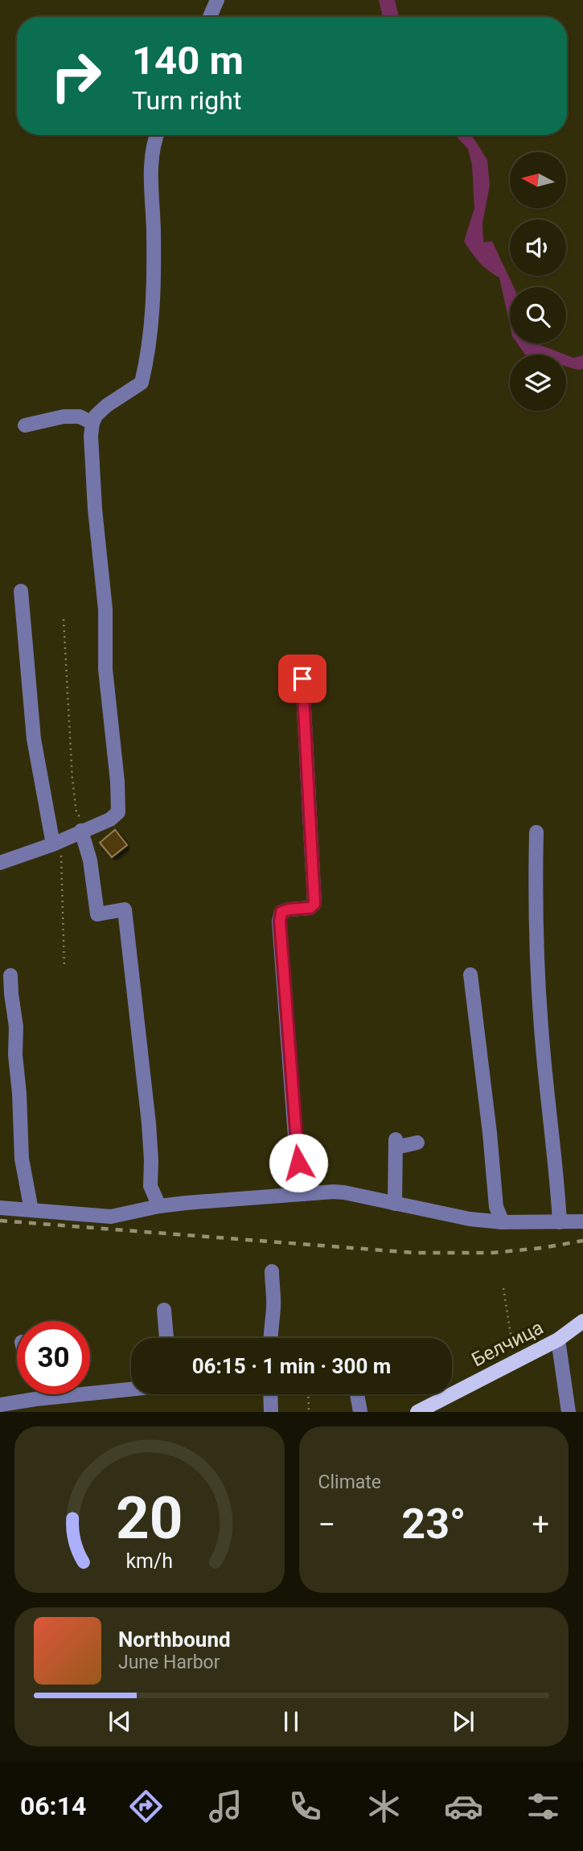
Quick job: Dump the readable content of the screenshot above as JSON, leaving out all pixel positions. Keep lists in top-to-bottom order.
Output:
{
  "streets": {
    "main road": ["Белчица"]
  },
  "north": "left",
  "page": {
    "turn": ["140 m", "Turn right"],
    "limit": "30",
    "trip": "06:15 · 1 min · 300 m",
    "tile": "Climate",
    "heat": ["−", "23°", "+"],
    "song": ["Northbound", "June Harbor"],
    "tabs": "06:14",
    "gauge": ["20", "km/h"]
  }
}
